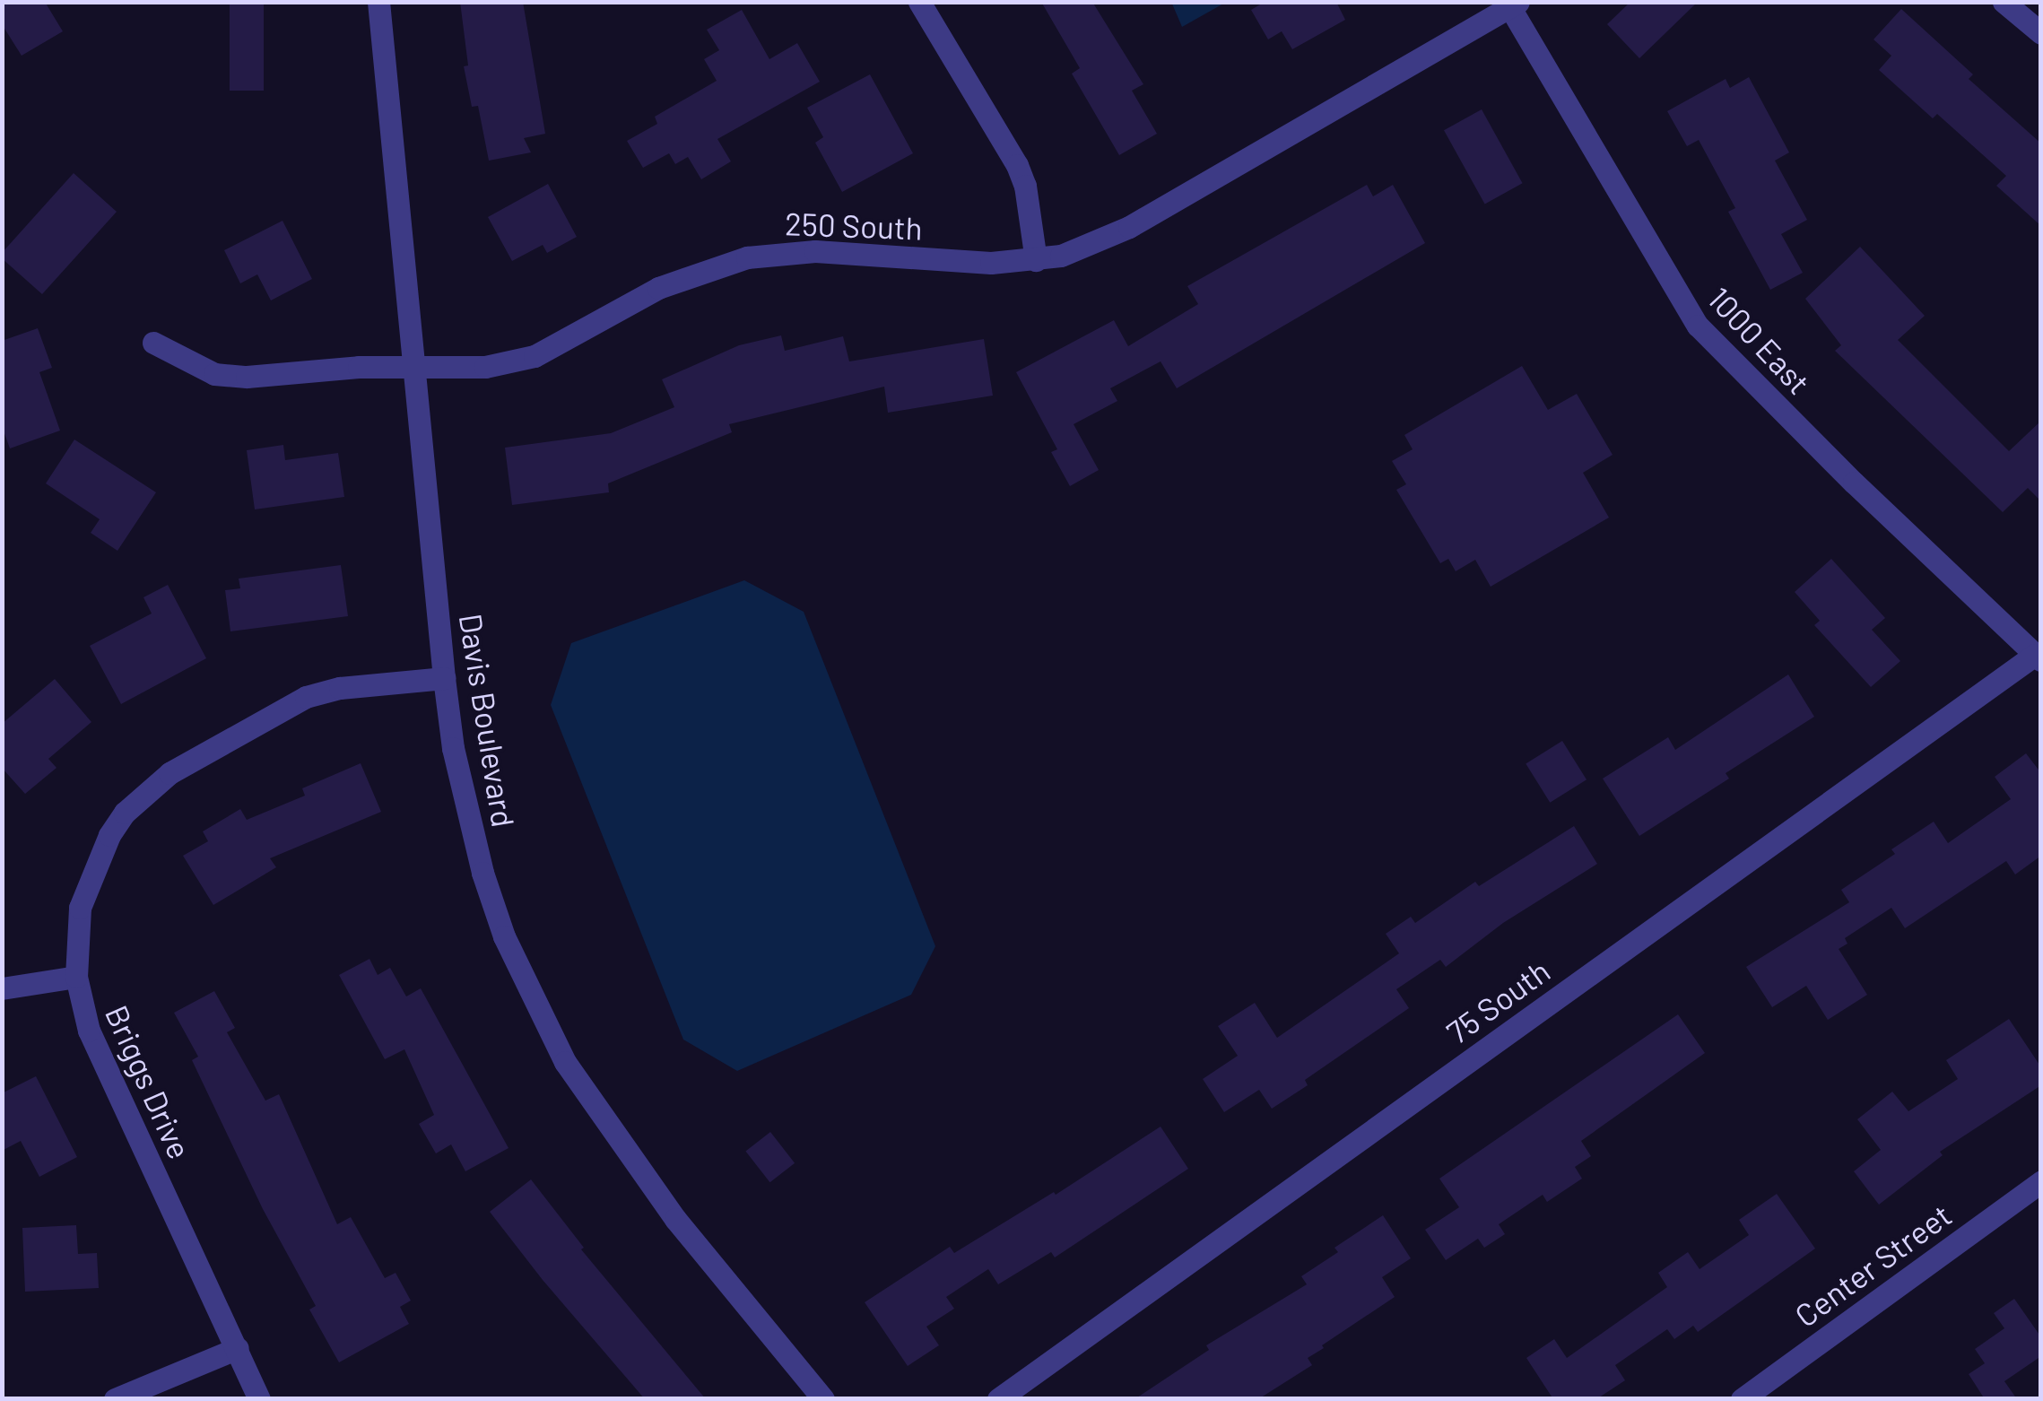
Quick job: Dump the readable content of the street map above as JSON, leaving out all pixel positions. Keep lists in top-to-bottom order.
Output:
{
  "streets": {
    "street": [
      "250 South",
      "1000 East",
      "Davis Boulevard",
      "75 South",
      "Briggs Drive",
      "Center Street"
    ]
  },
  "crossings": [
    ["250 South", "1000 East"],
    ["250 South", "Davis Boulevard"],
    ["1000 East", "75 South"],
    ["Davis Boulevard", "Briggs Drive"]
  ]
}
